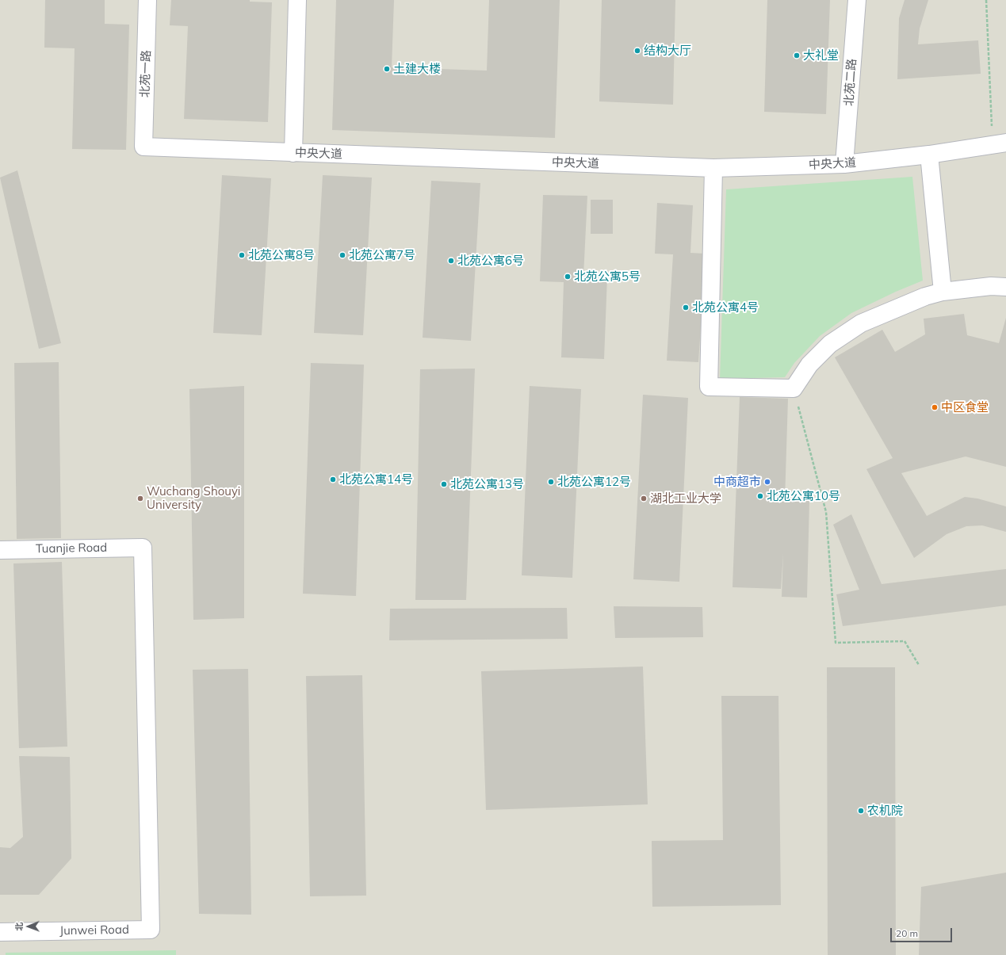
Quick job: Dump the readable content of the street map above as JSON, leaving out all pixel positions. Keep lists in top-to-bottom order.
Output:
{
  "streets": {
    "street": [
      "北苑一路",
      "北苑二路",
      "中央大道",
      "Tuanjie Road",
      "Junwei Road"
    ]
  },
  "crossings": [
    ["北苑一路", "中央大道"],
    ["北苑二路", "中央大道"],
    ["Tuanjie Road", "Junwei Road"]
  ],
  "places": [
    "结构大厅",
    "大礼堂",
    "土建大楼",
    "北苑公寓8号",
    "北苑公寓7号",
    "北苑公寓6号",
    "北苑公寓5号",
    "北苑公寓4号",
    "中区食堂",
    "北苑公寓14号",
    "北苑公寓12号",
    "中商超市",
    "北苑公寓13号",
    "北苑公寓10号",
    "Wuchang Shouyi University",
    "湖北工业大学",
    "农机院"
  ],
  "scale_bar": "20 m",
  "north": "left"
}
